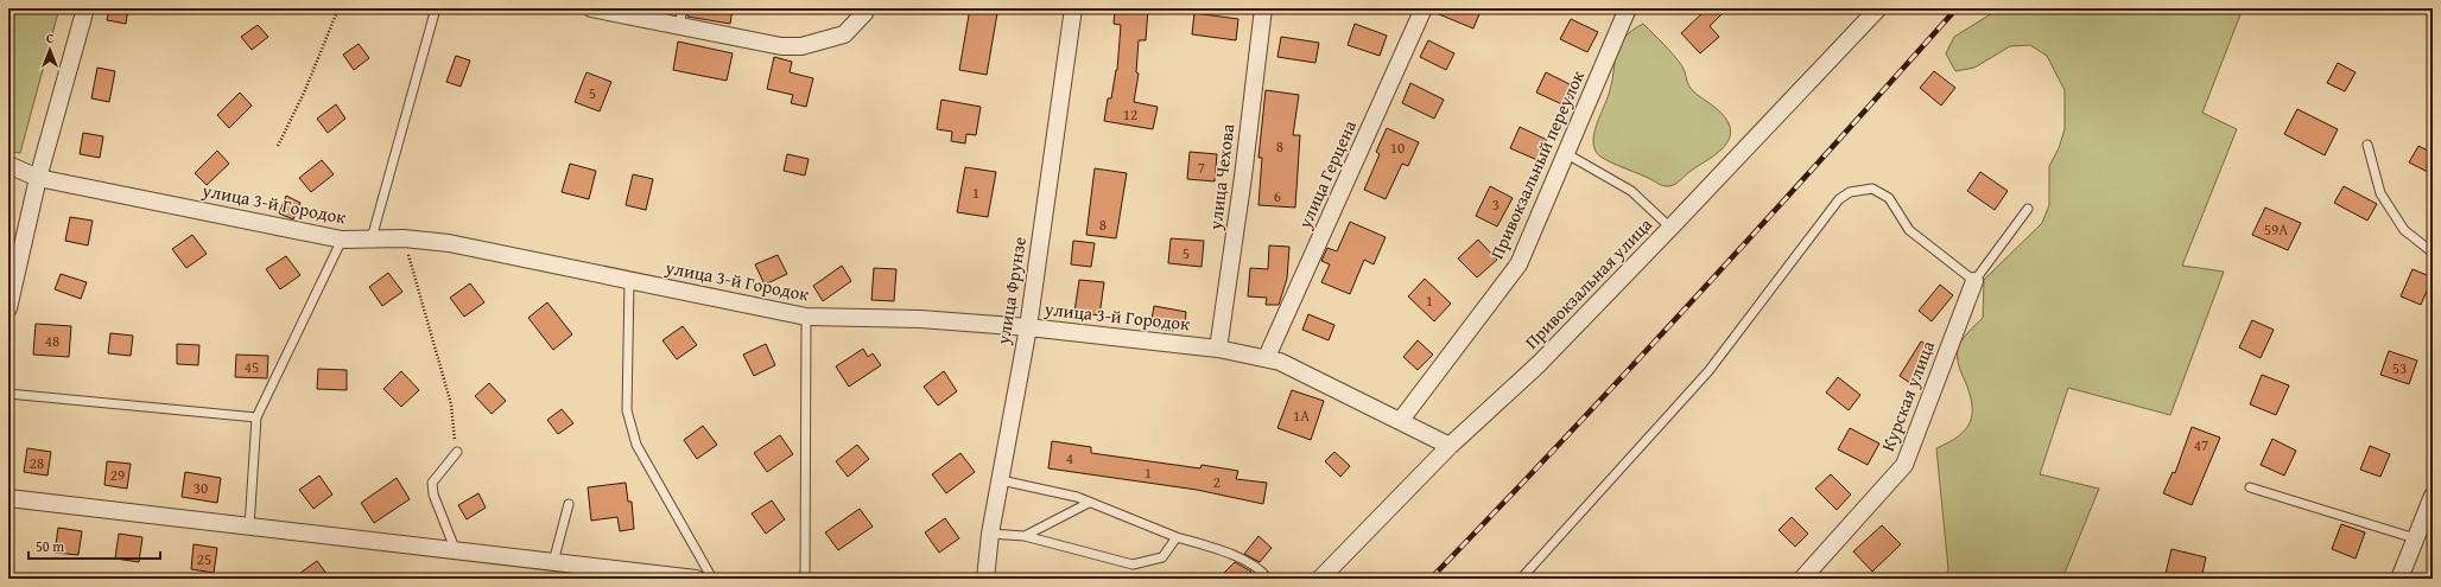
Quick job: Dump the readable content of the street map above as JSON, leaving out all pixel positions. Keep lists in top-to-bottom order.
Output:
{
  "streets": {
    "street": [
      "Привокзальный переулок",
      "улица Герцена",
      "улица Чехова",
      "улица 3-й Городок",
      "Привокзальная улица",
      "улица Фрунзе",
      "Курская улица"
    ]
  },
  "crossings": [
    ["Привокзальный переулок", "улица 3-й Городок"],
    ["улица Герцена", "улица 3-й Городок"],
    ["улица Чехова", "улица 3-й Городок"],
    ["улица 3-й Городок", "Привокзальная улица"],
    ["улица 3-й Городок", "улица Фрунзе"]
  ],
  "house_numbers": [
    "5",
    "12",
    "8",
    "10",
    "7",
    "1",
    "6",
    "3",
    "8",
    "59А",
    "5",
    "1",
    "48",
    "45",
    "53",
    "1А",
    "47",
    "4",
    "28",
    "1",
    "29",
    "2",
    "30",
    "25"
  ],
  "scale_bar": "50 m",
  "north": "top"
}
